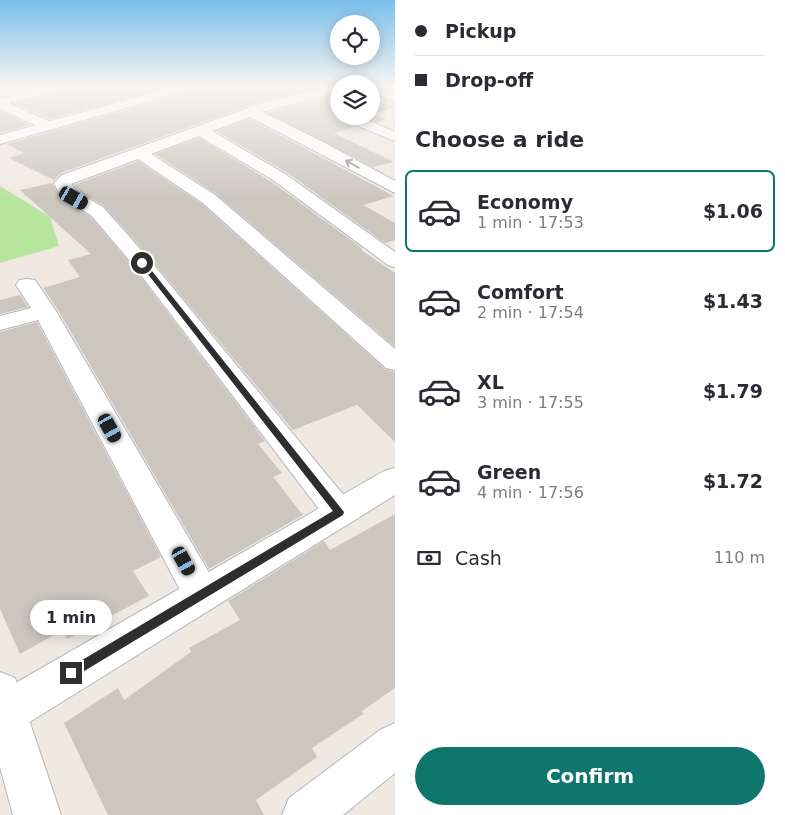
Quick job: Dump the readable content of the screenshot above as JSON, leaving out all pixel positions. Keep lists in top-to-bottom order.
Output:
{
  "page": {
    "banner": ["Pickup", "Drop-off"],
    "heading": "Choose a ride",
    "list": [
      {
        "name": "Economy",
        "note": "1 min · 17:53",
        "value": "$1.06"
      },
      {
        "name": "Comfort",
        "note": "2 min · 17:54",
        "value": "$1.43"
      },
      {
        "name": "XL",
        "note": "3 min · 17:55",
        "value": "$1.79"
      },
      {
        "name": "Green",
        "note": "4 min · 17:56",
        "value": "$1.72"
      }
    ],
    "pay": ["Cash", "110 m"],
    "bubble": "1 min",
    "buttons": "Confirm"
  }
}
